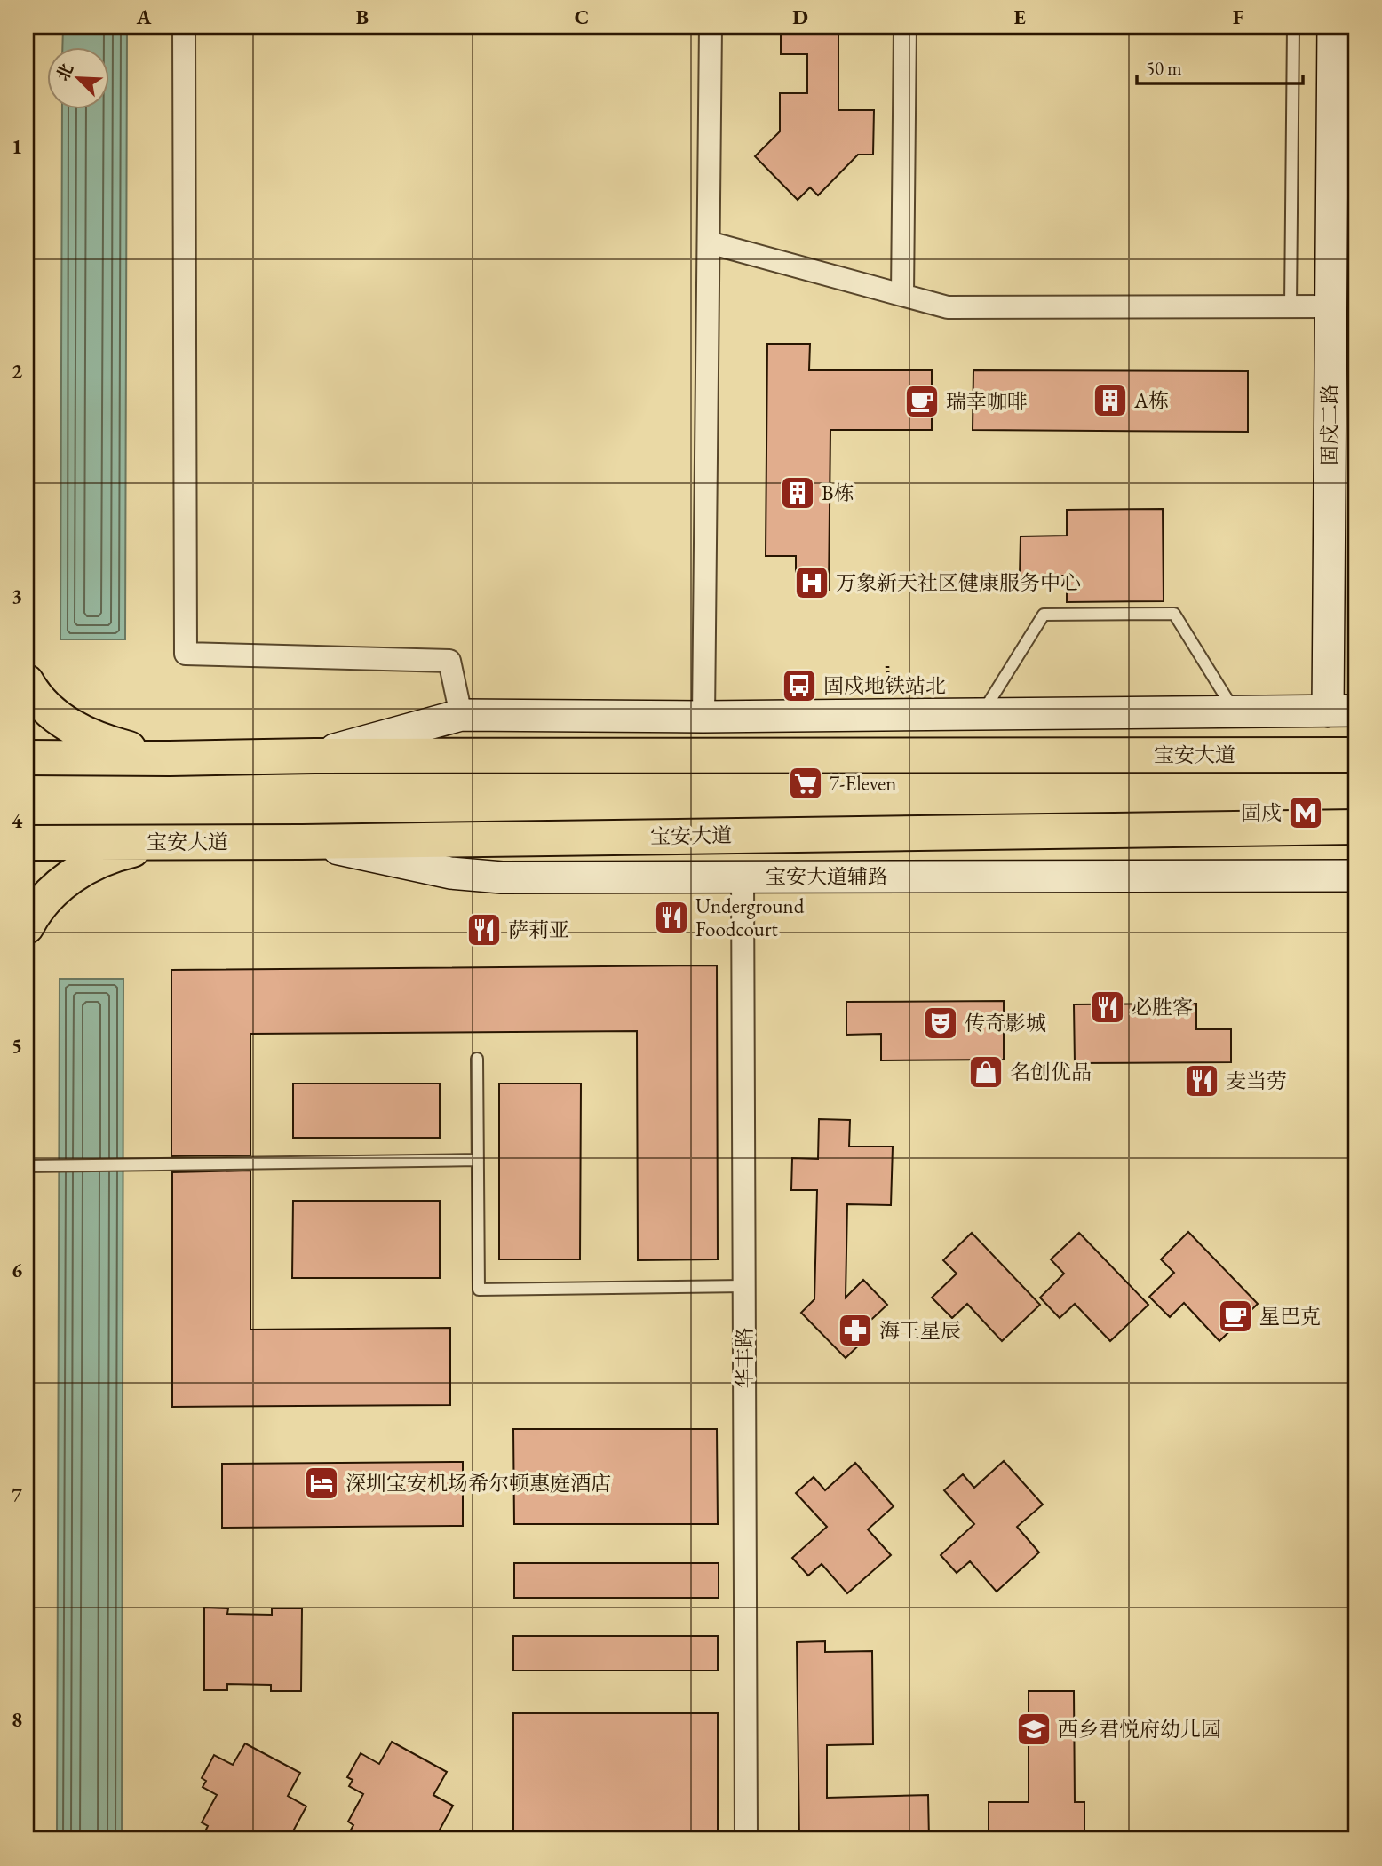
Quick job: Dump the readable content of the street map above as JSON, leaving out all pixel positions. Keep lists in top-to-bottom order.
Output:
{
  "streets": {
    "main road": ["固戍二路", "宝安大道", "宝安大道辅路"],
    "street": ["华丰路"]
  },
  "crossings": [
    ["宝安大道", "宝安大道辅路"],
    ["宝安大道辅路", "华丰路"]
  ],
  "places": {
    "building": ["A栋", "B栋"],
    "cafe": ["瑞幸咖啡", "星巴克"],
    "hospital": ["万象新天社区健康服务中心"],
    "bus stop": ["固戍地铁站北"],
    "supermarket": ["7-Eleven"],
    "metro station": ["固戍"],
    "restaurant": [
      "Underground Foodcourt",
      "萨莉亚",
      "必胜客",
      "麦当劳"
    ],
    "theatre": ["传奇影城"],
    "shop": ["名创优品"],
    "pharmacy": ["海王星辰"],
    "hotel": ["深圳宝安机场希尔顿惠庭酒店"],
    "school or university": ["西乡君悦府幼儿园"]
  },
  "scale_bar": "50 m",
  "north": "top left",
  "grid": {
    "columns": [
      "A",
      "B",
      "C",
      "D",
      "E",
      "F"
    ],
    "rows": [
      "1",
      "2",
      "3",
      "4",
      "5",
      "6",
      "7",
      "8"
    ]
  }
}
